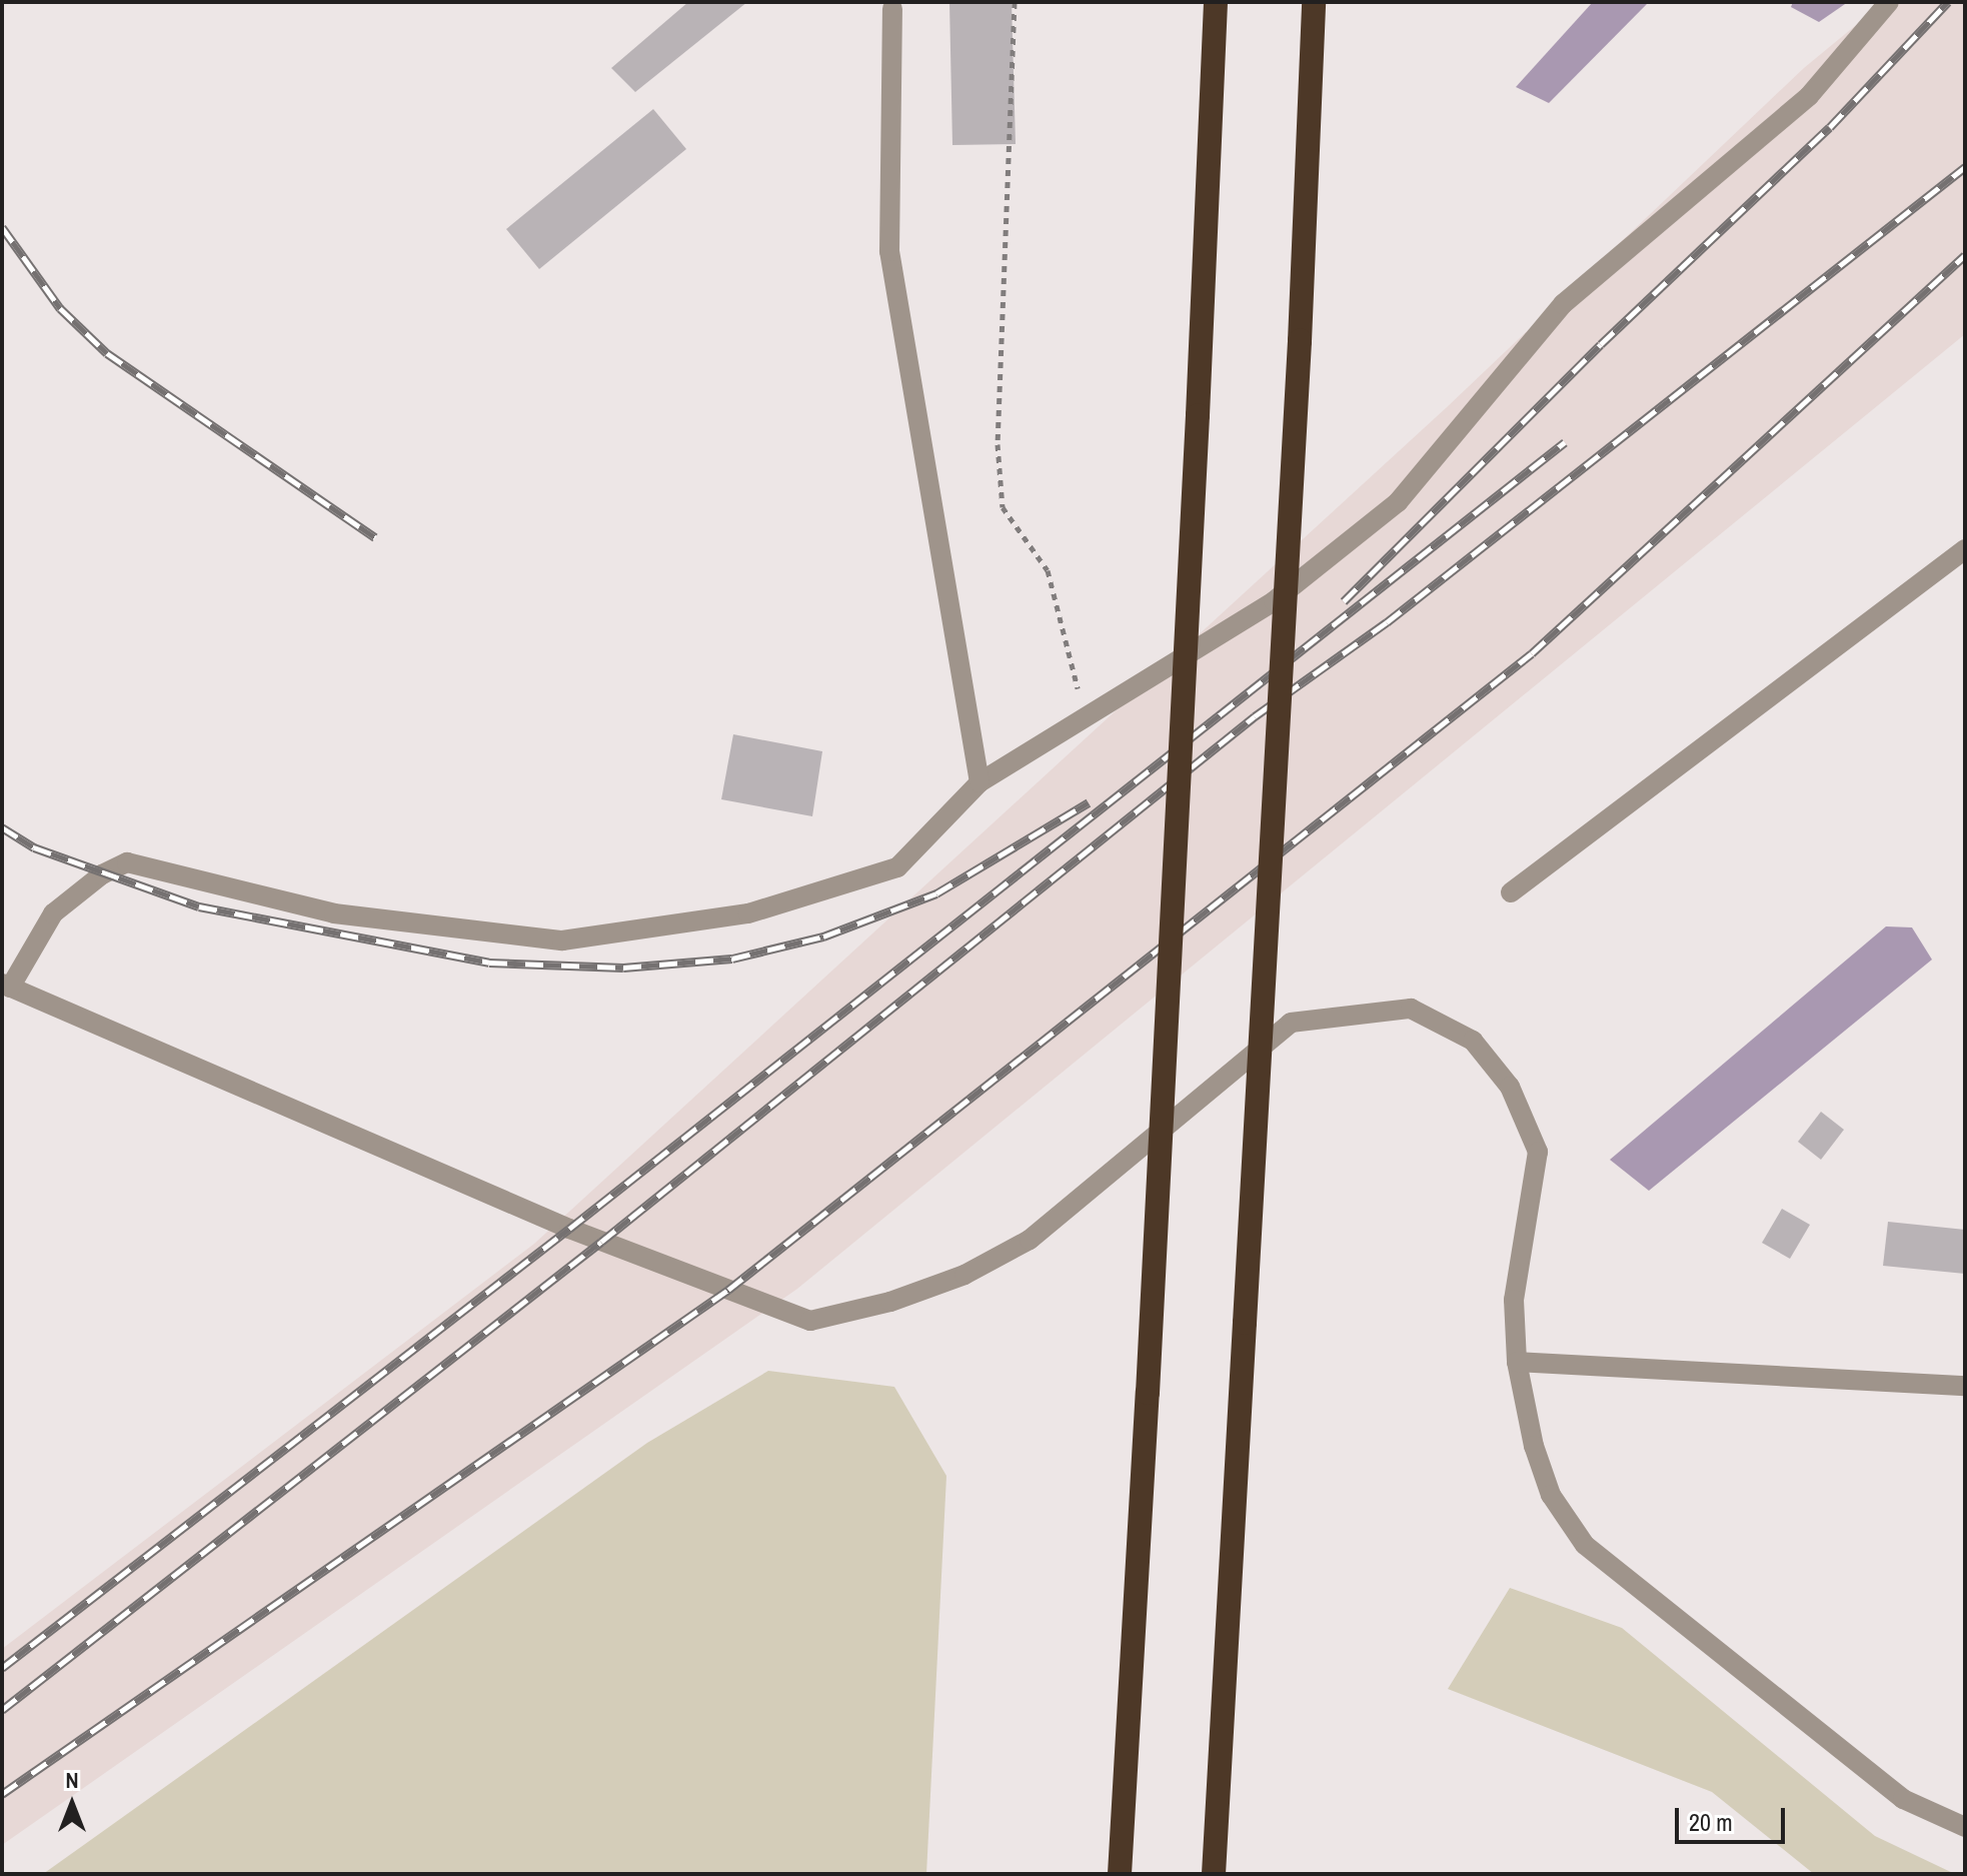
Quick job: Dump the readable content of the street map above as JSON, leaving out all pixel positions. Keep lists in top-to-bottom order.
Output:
{
  "scale_bar": "20 m",
  "north": "top"
}
